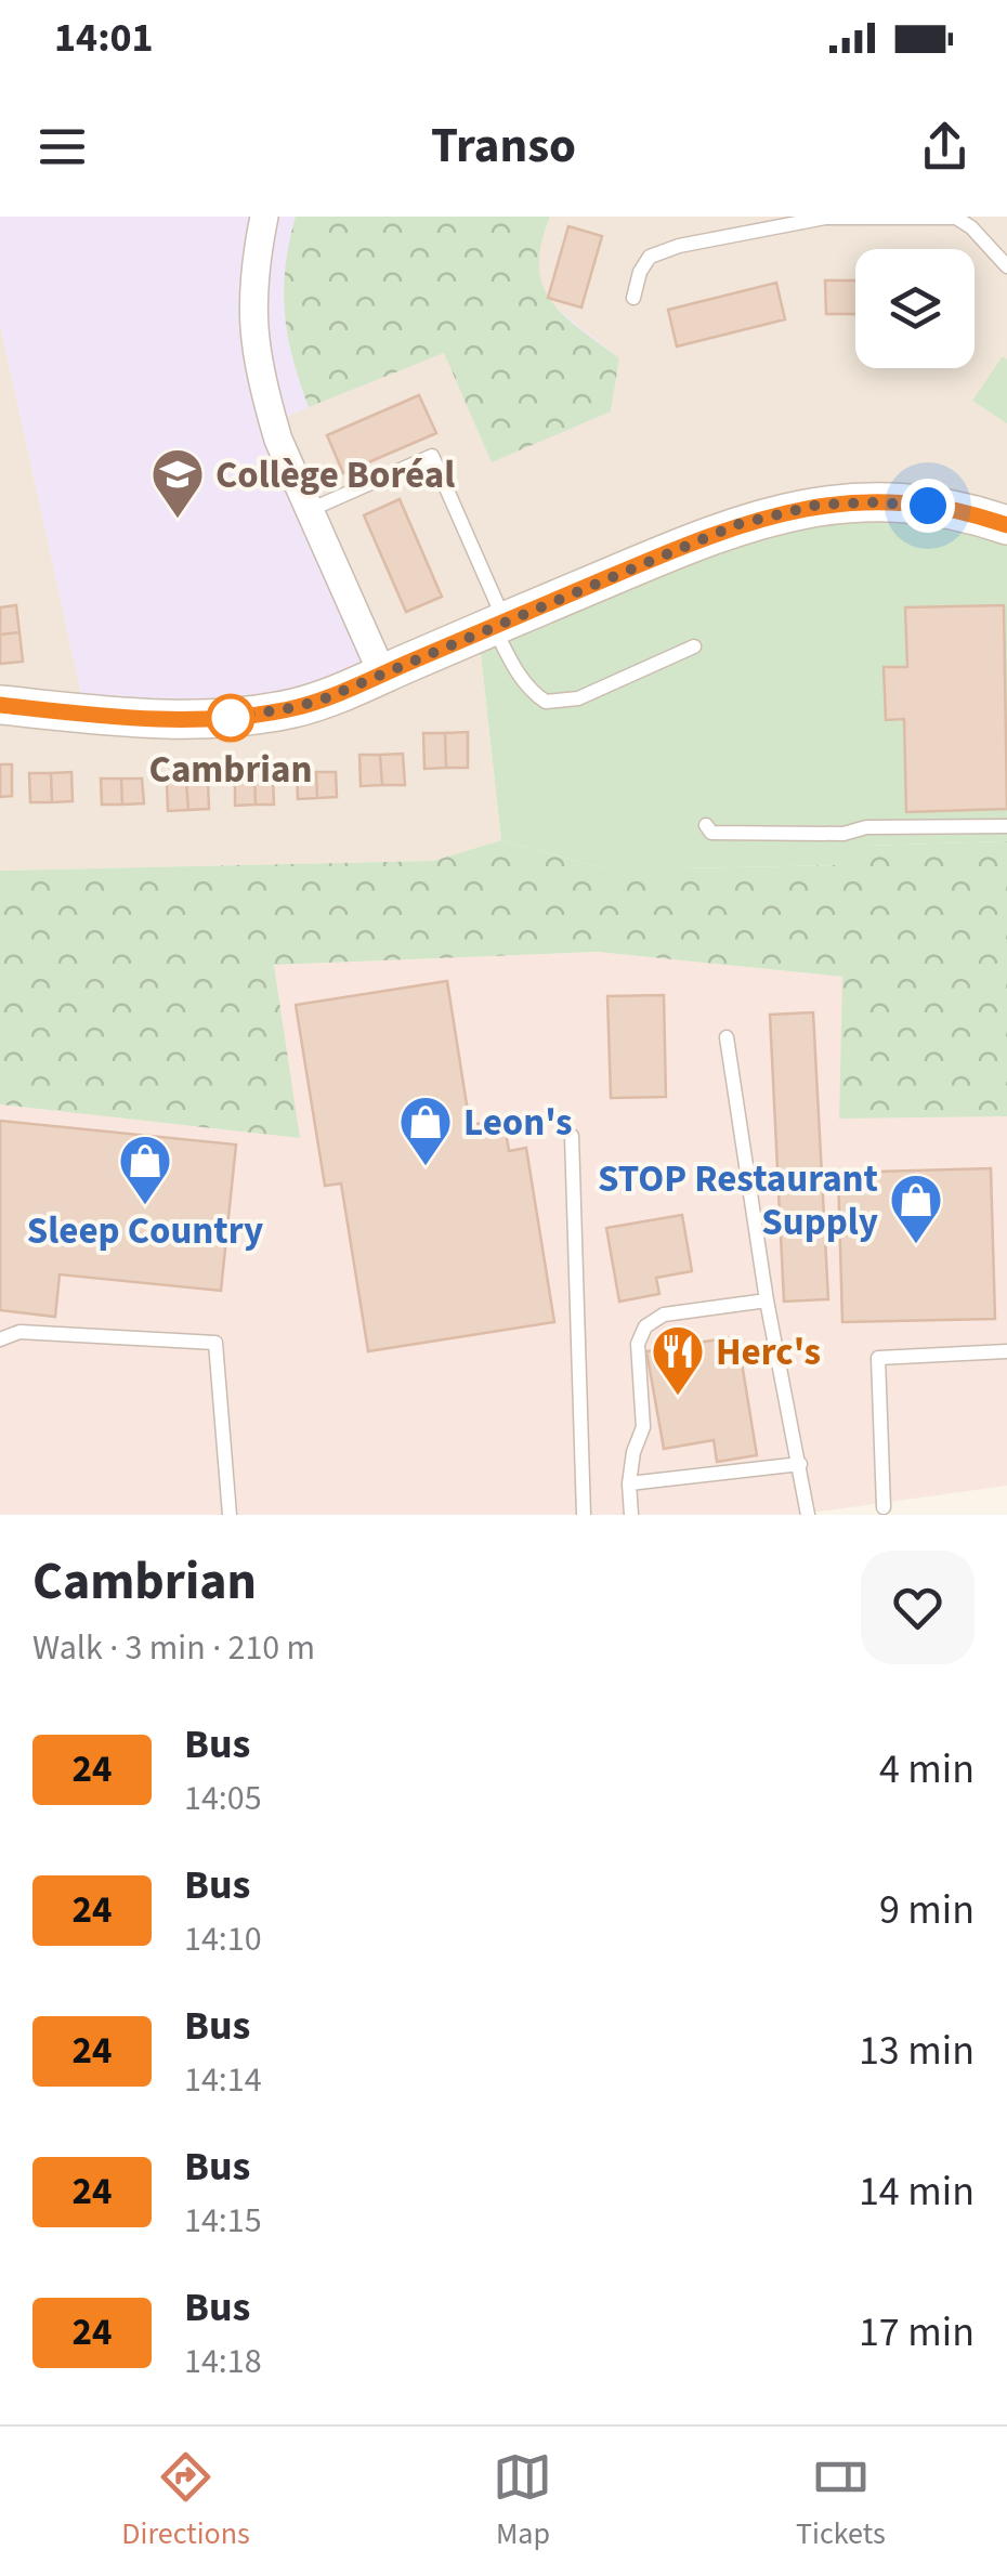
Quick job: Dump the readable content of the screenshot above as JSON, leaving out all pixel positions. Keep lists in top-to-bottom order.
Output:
{
  "places": {
    "school or university": ["Collège Boréal"],
    "other": ["Cambrian"],
    "shop": ["Leon's", "Sleep Country", "STOP Restaurant Supply"],
    "restaurant": ["Herc's"]
  },
  "lines": ["bus line 24"],
  "page": {
    "status": "14:01",
    "header": "Transo",
    "heading": ["Cambrian", "Walk · 3 min · 210 m"],
    "list": [
      {
        "mark": "24",
        "name": "Bus",
        "note": "14:05",
        "value": "4 min"
      },
      {
        "mark": "24",
        "name": "Bus",
        "note": "14:10",
        "value": "9 min"
      },
      {
        "mark": "24",
        "name": "Bus",
        "note": "14:14",
        "value": "13 min"
      },
      {
        "mark": "24",
        "name": "Bus",
        "note": "14:15",
        "value": "14 min"
      },
      {
        "mark": "24",
        "name": "Bus",
        "note": "14:18",
        "value": "17 min"
      }
    ],
    "tabs": ["Directions", "Map", "Tickets"]
  }
}
